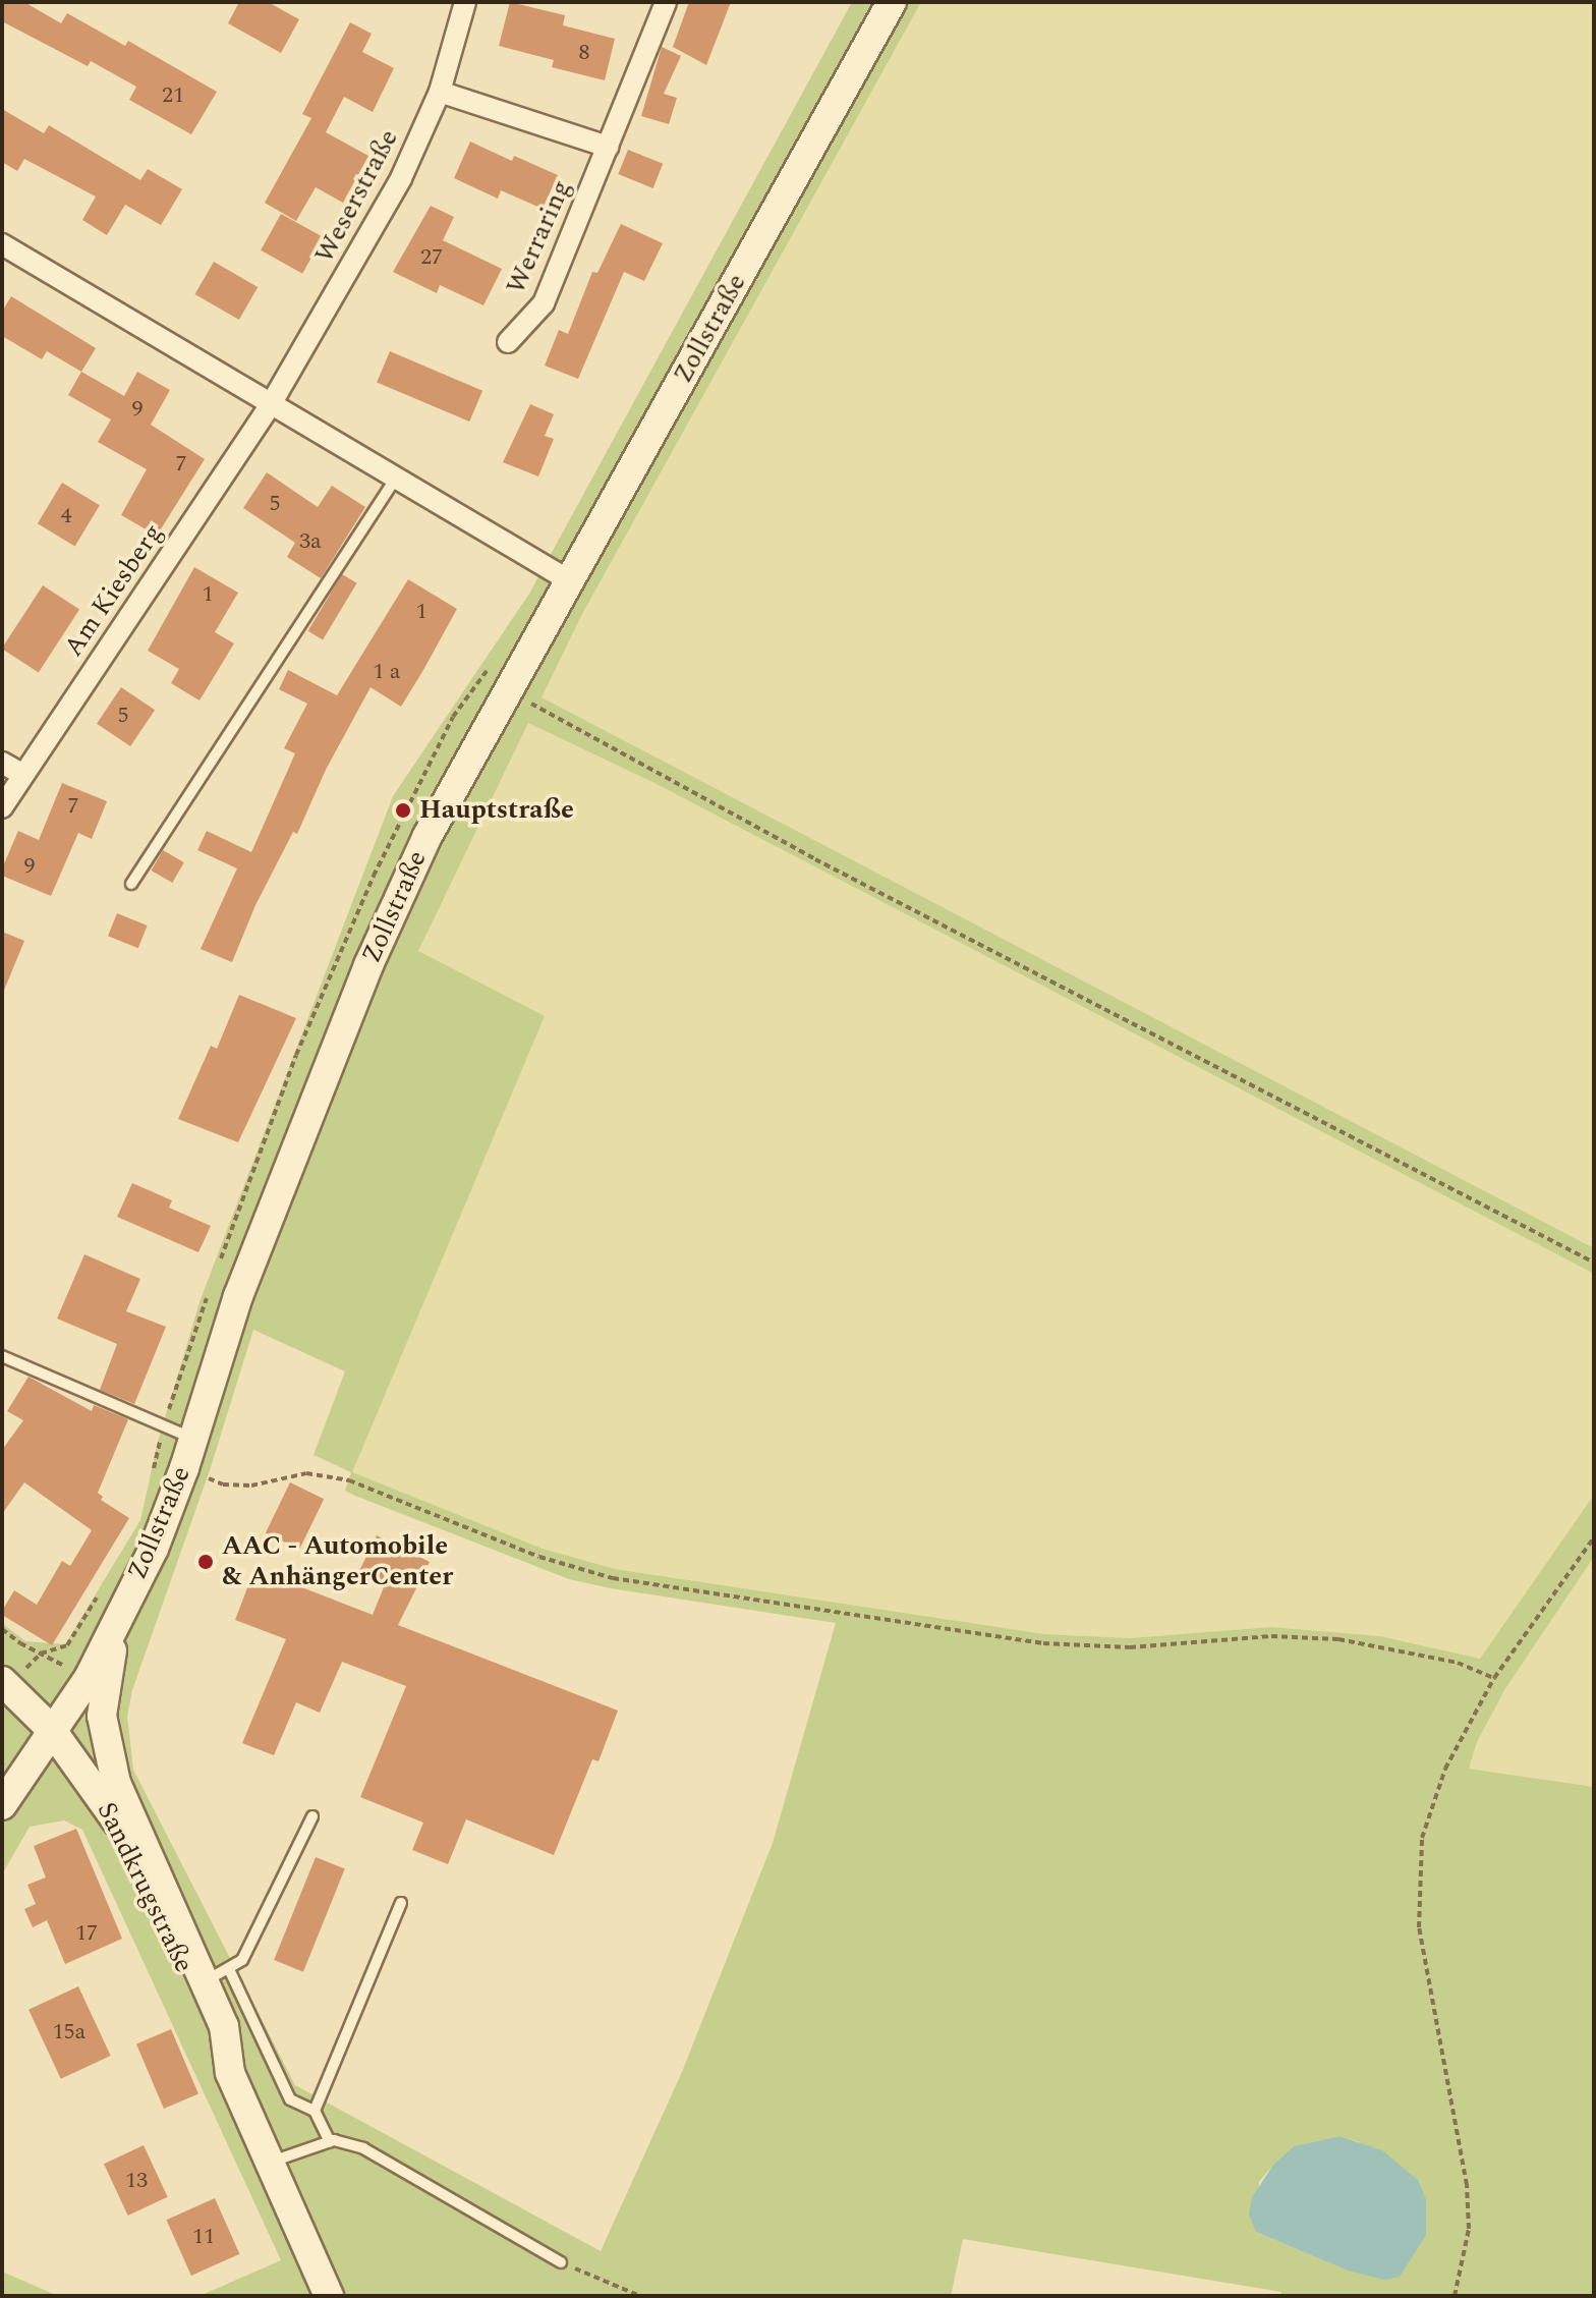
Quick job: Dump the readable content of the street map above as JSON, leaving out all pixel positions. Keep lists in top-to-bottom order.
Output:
{
  "streets": {
    "main road": ["Zollstraße", "Sandkrugstraße"],
    "street": ["Weserstraße", "Werraring", "Am Kiesberg"]
  },
  "crossings": [
    ["Weserstraße", "Am Kiesberg"],
    ["Zollstraße", "Sandkrugstraße"]
  ],
  "places": ["Hauptstraße", "AAC - Automobile & AnhängerCenter"],
  "house_numbers": [
    "8",
    "21",
    "27",
    "9",
    "7",
    "5",
    "4",
    "3a",
    "1",
    "1",
    "1 a",
    "5",
    "7",
    "9",
    "17",
    "15a",
    "13",
    "11"
  ]
}
